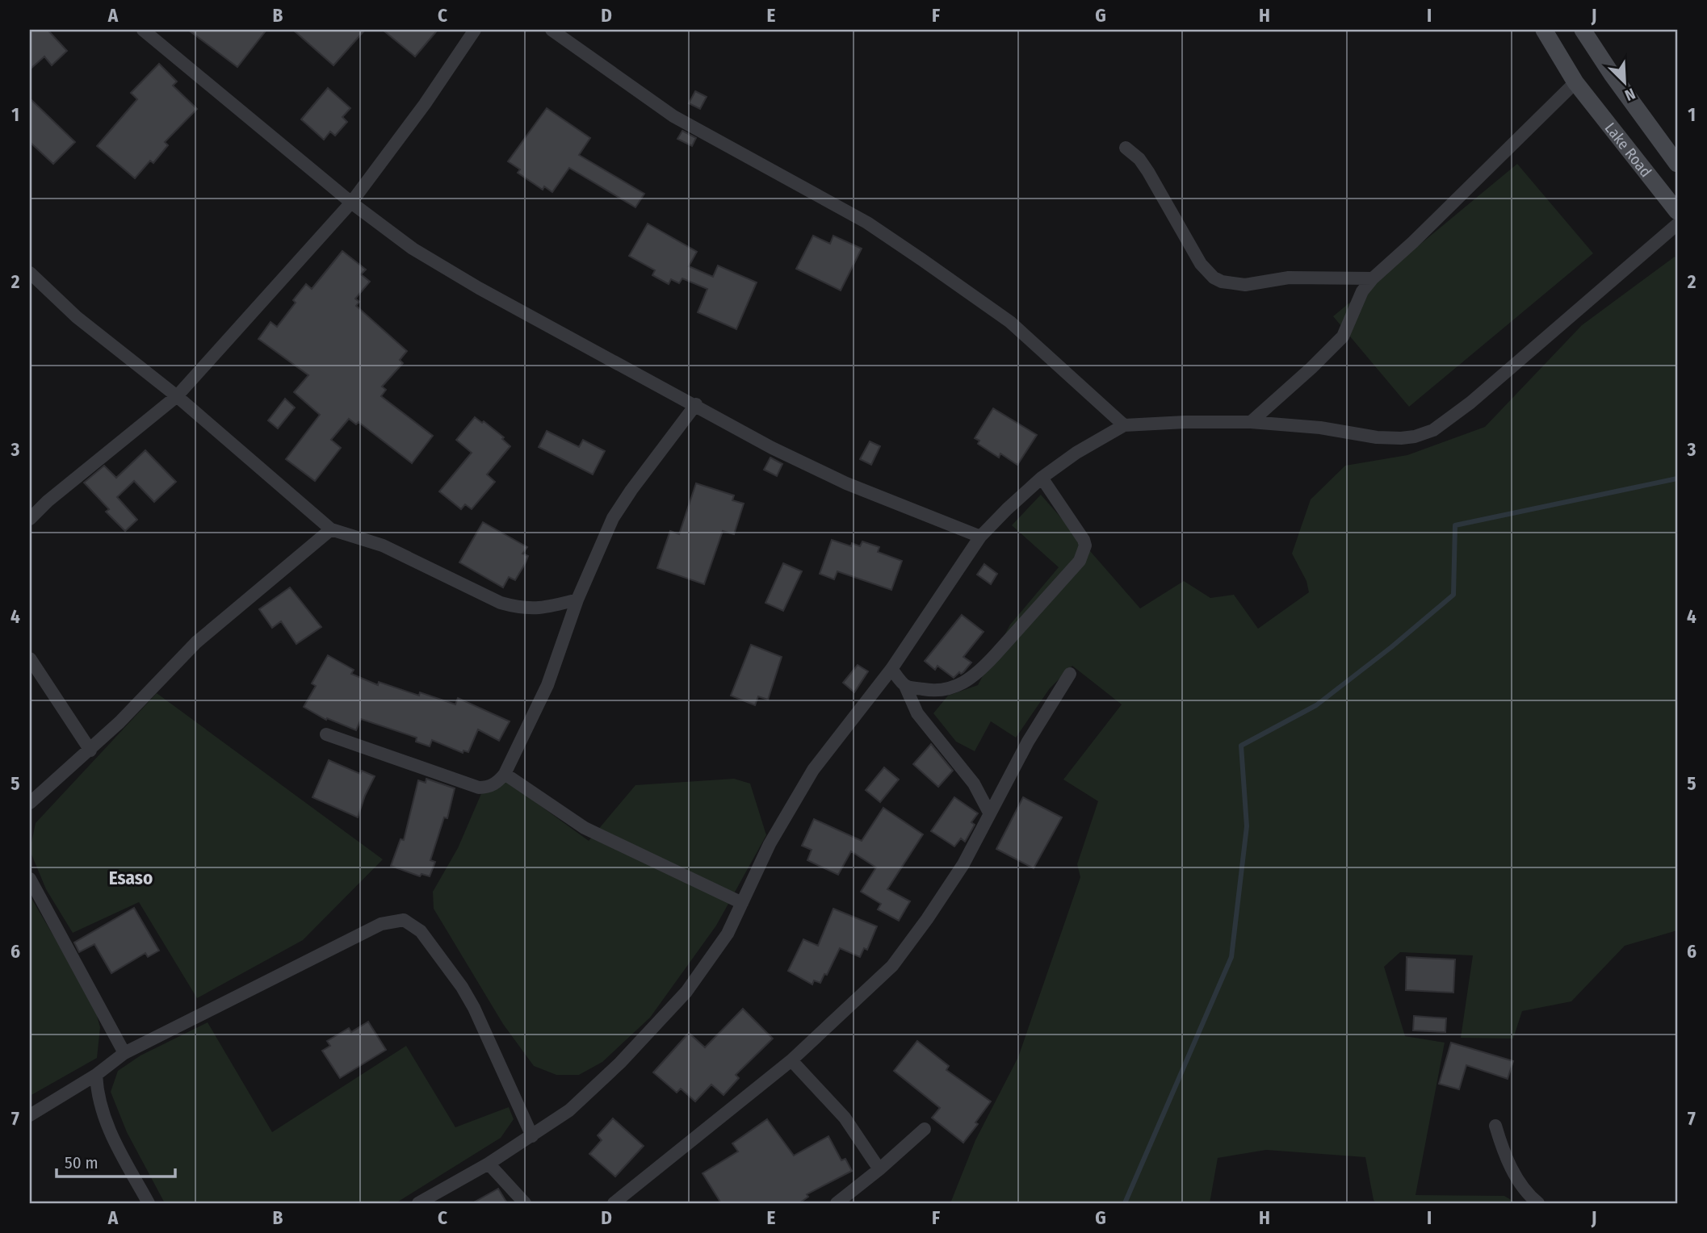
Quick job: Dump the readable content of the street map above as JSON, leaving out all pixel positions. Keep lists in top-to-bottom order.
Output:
{
  "streets": {
    "main road": ["Lake Road"]
  },
  "districts": ["Esaso"],
  "scale_bar": "50 m",
  "north": "bottom right",
  "grid": {
    "columns": [
      "A",
      "B",
      "C",
      "D",
      "E",
      "F",
      "G",
      "H",
      "I",
      "J"
    ],
    "rows": [
      "1",
      "2",
      "3",
      "4",
      "5",
      "6",
      "7"
    ]
  }
}
